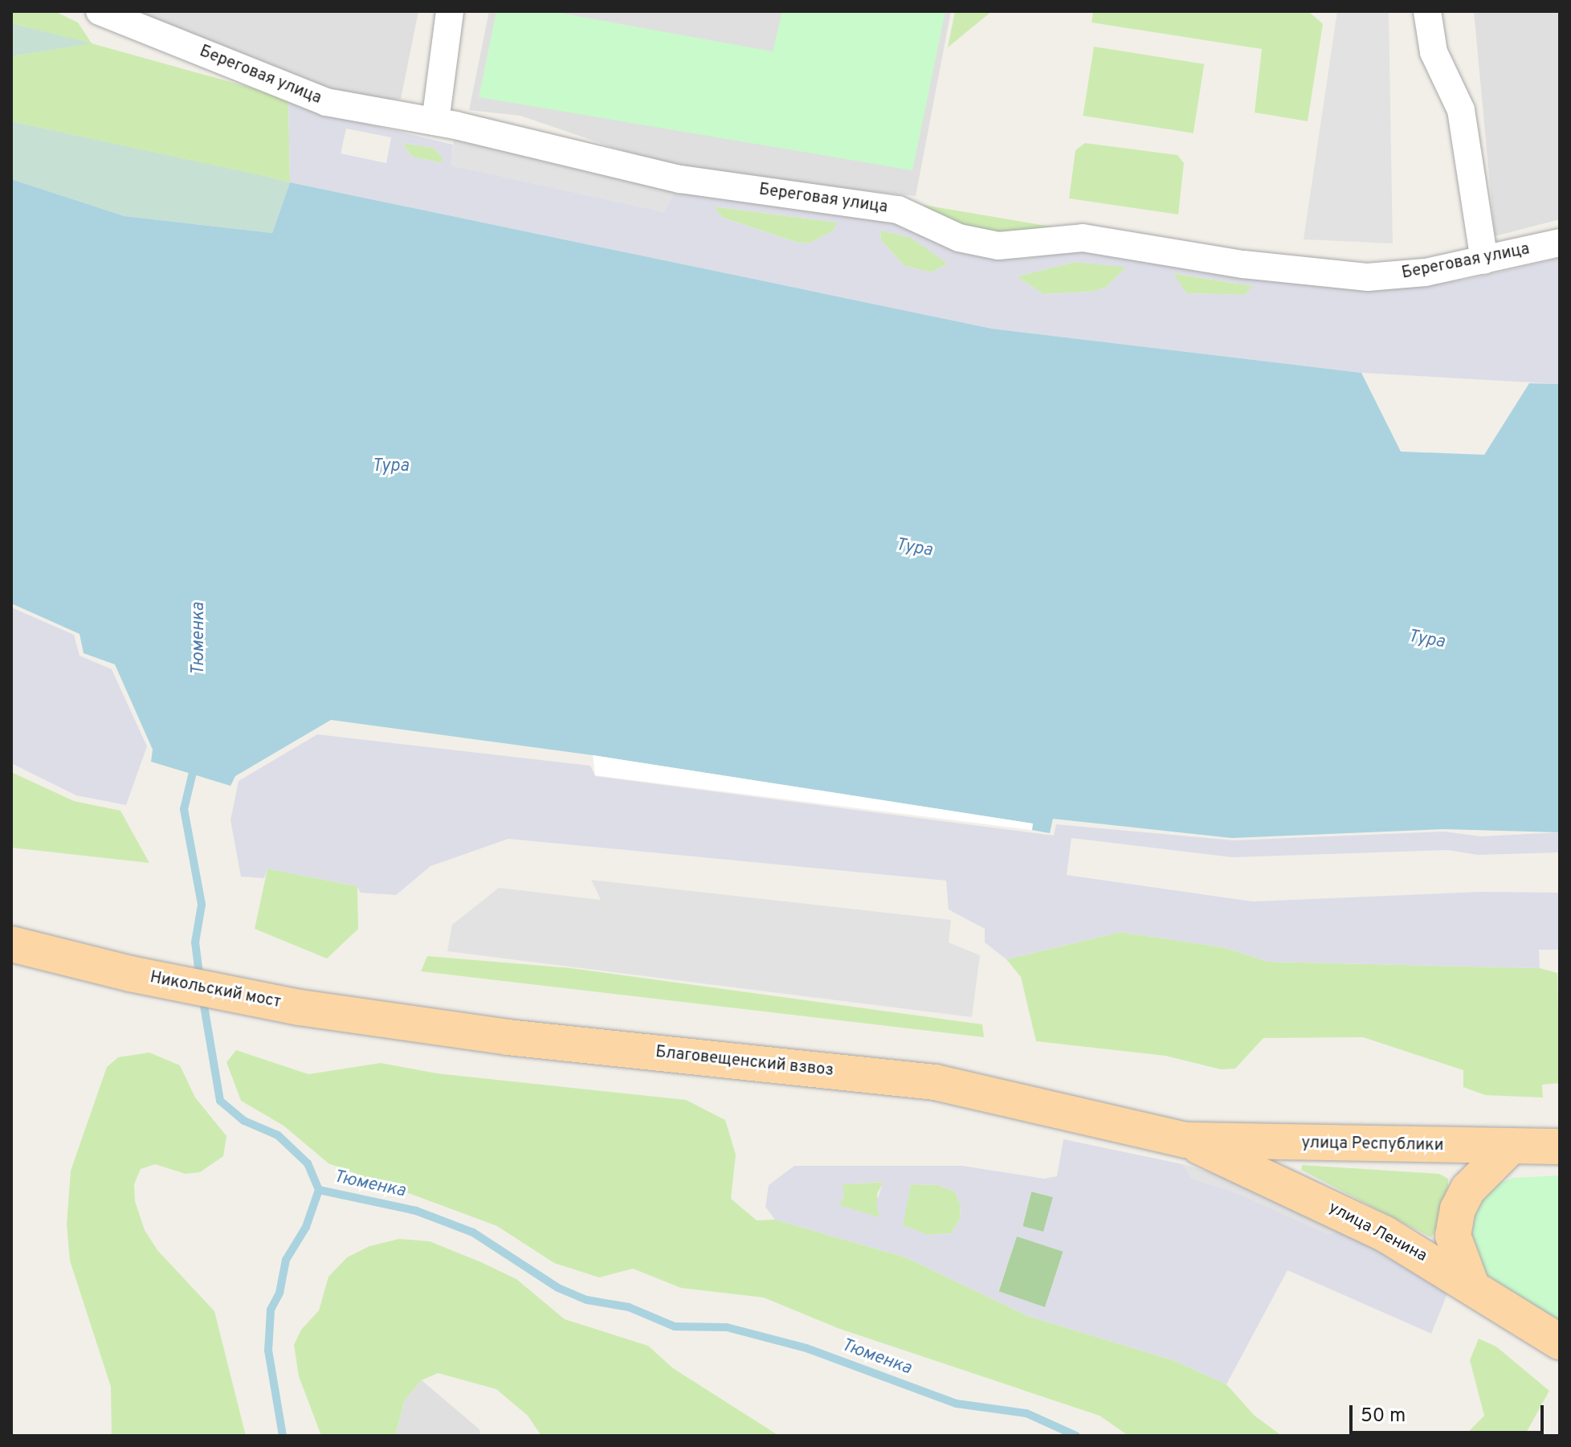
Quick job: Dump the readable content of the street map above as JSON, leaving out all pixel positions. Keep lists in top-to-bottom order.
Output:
{
  "streets": {
    "main road": [
      "Никольский мост",
      "Благовещенский взвоз",
      "улица Республики",
      "улица Ленина"
    ],
    "street": ["Береговая улица"]
  },
  "crossings": [
    ["Никольский мост", "Благовещенский взвоз"],
    ["Благовещенский взвоз", "улица Республики"],
    ["Благовещенский взвоз", "улица Ленина"],
    ["улица Республики", "улица Ленина"]
  ],
  "water": ["Тура", "Тюменка"],
  "scale_bar": "50 m"
}
